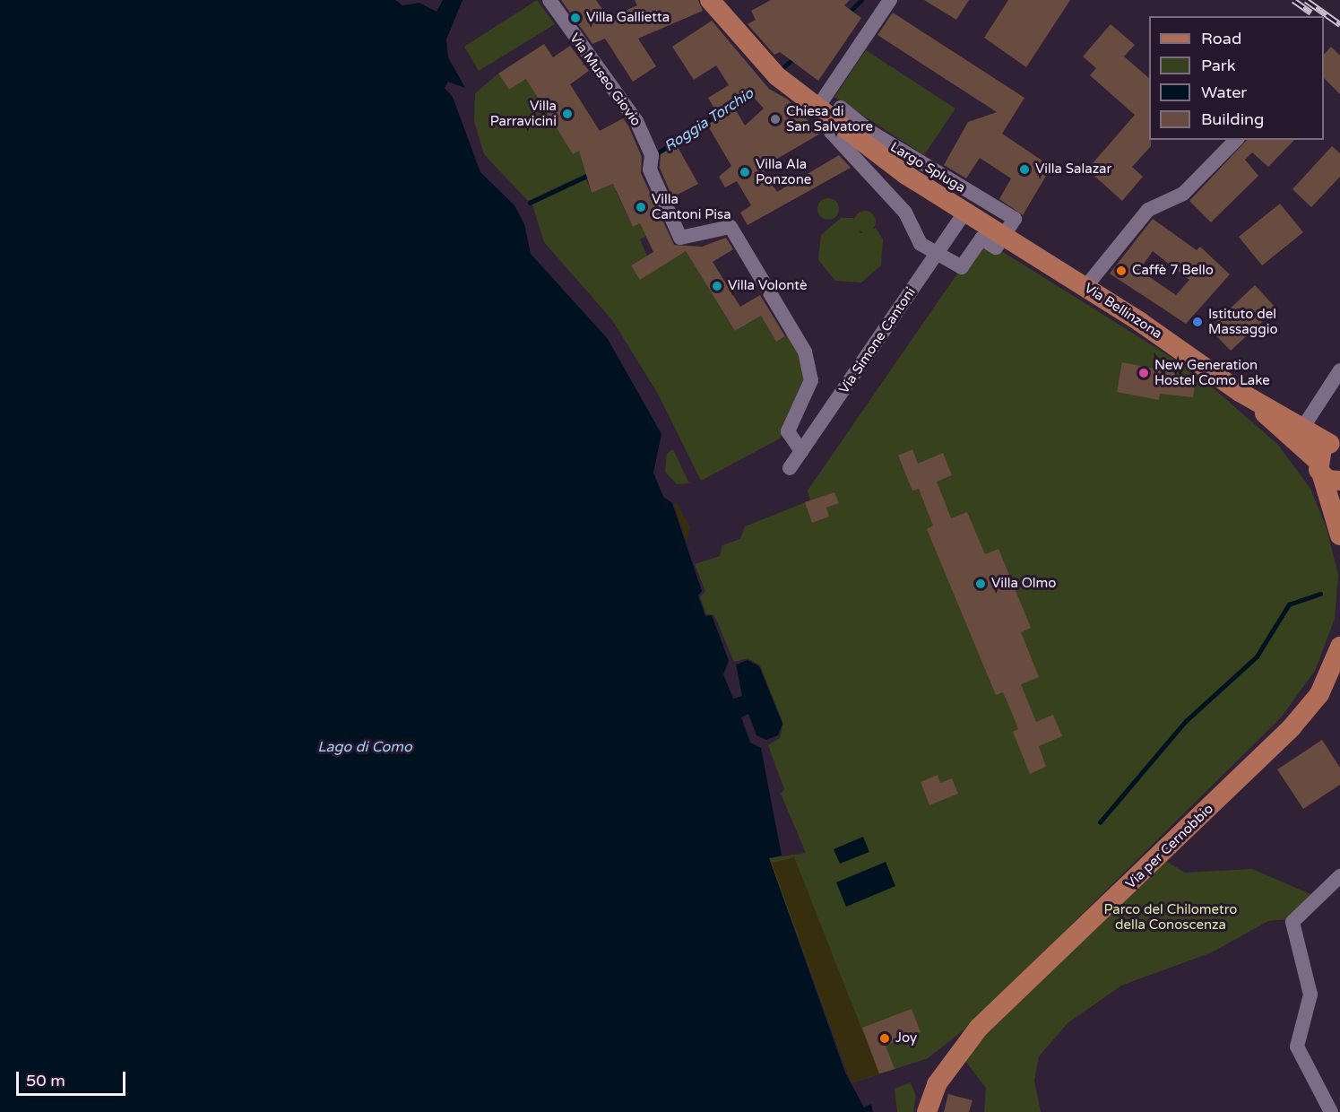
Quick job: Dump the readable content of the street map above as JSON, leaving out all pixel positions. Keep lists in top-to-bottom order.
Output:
{
  "streets": {
    "main road": ["Largo Spluga", "Via Bellinzona", "Via per Cernobbio"],
    "street": ["Via Museo Giovio", "Via Simone Cantoni"]
  },
  "crossings": [
    ["Via Museo Giovio", "Via Simone Cantoni"],
    ["Largo Spluga", "Via Bellinzona"],
    ["Largo Spluga", "Via Simone Cantoni"]
  ],
  "water": ["Roggia Torchio", "Lago di Como"],
  "parks": ["Parco del Chilometro della Conoscenza"],
  "places": [
    "Villa Gallietta",
    "Villa Parravicini",
    "Chiesa di San Salvatore",
    "Villa Salazar",
    "Villa Ala Ponzone",
    "Villa Cantoni Pisa",
    "Caffè 7 Bello",
    "Villa Volontè",
    "Istituto del Massaggio",
    "New Generation Hostel Como Lake",
    "Villa Olmo",
    "Joy"
  ],
  "legend": [
    "Road",
    "Park",
    "Water",
    "Building"
  ],
  "scale_bar": "50 m"
}
